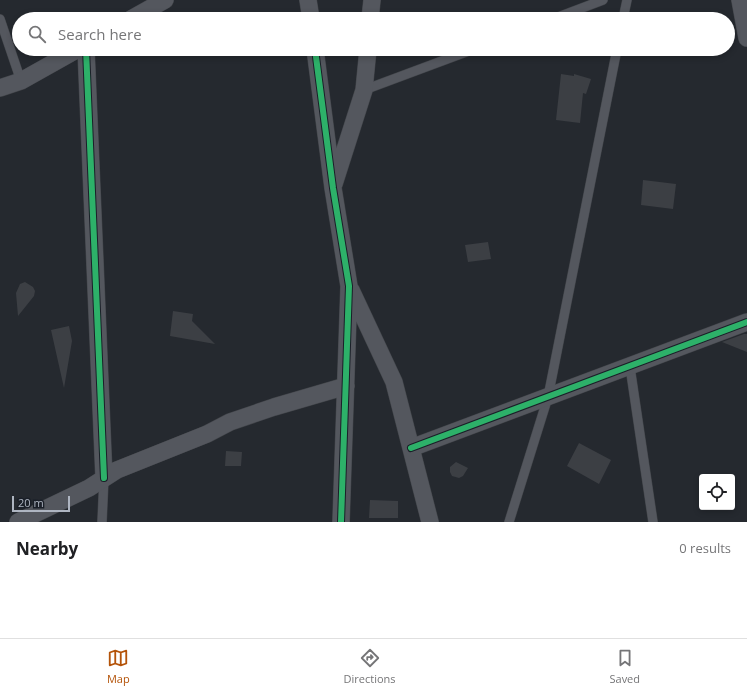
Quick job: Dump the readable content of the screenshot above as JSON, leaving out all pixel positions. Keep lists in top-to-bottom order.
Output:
{
  "scale_bar": "20 m",
  "page": {
    "search": "Search here",
    "scale": "20 m",
    "heading": ["Nearby", "0 results"],
    "nav": ["Map", "Directions", "Saved"]
  }
}
